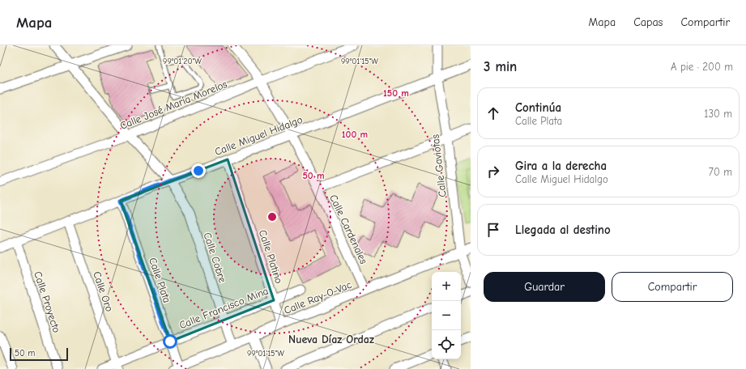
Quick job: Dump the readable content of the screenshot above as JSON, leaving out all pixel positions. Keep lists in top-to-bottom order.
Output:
{
  "streets": {
    "street": [
      "Calle José María Morelos",
      "Calle Miguel Hidalgo",
      "Calle Gaviotas",
      "Calle Cardenales",
      "Calle Platino",
      "Calle Cobre",
      "Calle Plata",
      "Calle Oro",
      "Calle Ray-O-Vac",
      "Calle Proyecto",
      "Calle Francisco Mina"
    ]
  },
  "crossings": [
    ["Calle José María Morelos", "Calle Cardenales"],
    ["Calle José María Morelos", "Calle Cobre"],
    ["Calle Miguel Hidalgo", "Calle Gaviotas"],
    ["Calle Miguel Hidalgo", "Calle Cardenales"],
    ["Calle Miguel Hidalgo", "Calle Platino"],
    ["Calle Miguel Hidalgo", "Calle Cobre"],
    ["Calle Miguel Hidalgo", "Calle Plata"],
    ["Calle Miguel Hidalgo", "Calle Oro"],
    ["Calle Miguel Hidalgo", "Calle Proyecto"],
    ["Calle Gaviotas", "Calle Ray-O-Vac"],
    ["Calle Cardenales", "Calle Ray-O-Vac"],
    ["Calle Platino", "Calle Ray-O-Vac"],
    ["Calle Platino", "Calle Francisco Mina"],
    ["Calle Cobre", "Calle Ray-O-Vac"],
    ["Calle Cobre", "Calle Francisco Mina"],
    ["Calle Plata", "Calle Ray-O-Vac"],
    ["Calle Plata", "Calle Francisco Mina"],
    ["Calle Oro", "Calle Francisco Mina"]
  ],
  "districts": ["Nueva Díaz Ordaz"],
  "scale_bar": "50 m",
  "page": {
    "header": "Mapa",
    "nav": ["Mapa", "Capas", "Compartir"],
    "heading": ["3 min", "A pie · 200 m"],
    "list": [
      ["Continúa", "Calle Plata", "130 m"],
      ["Gira a la derecha", "Calle Miguel Hidalgo", "70 m"],
      "Llegada al destino"
    ],
    "buttons": ["Guardar", "Compartir"],
    "map_buttons": ["+", "−"],
    "scale": "50 m"
  },
  "coordinates": ["99°01'20\"W", "99°01'15\"W"],
  "rings": ["150 m", "100 m", "50 m"]
}
